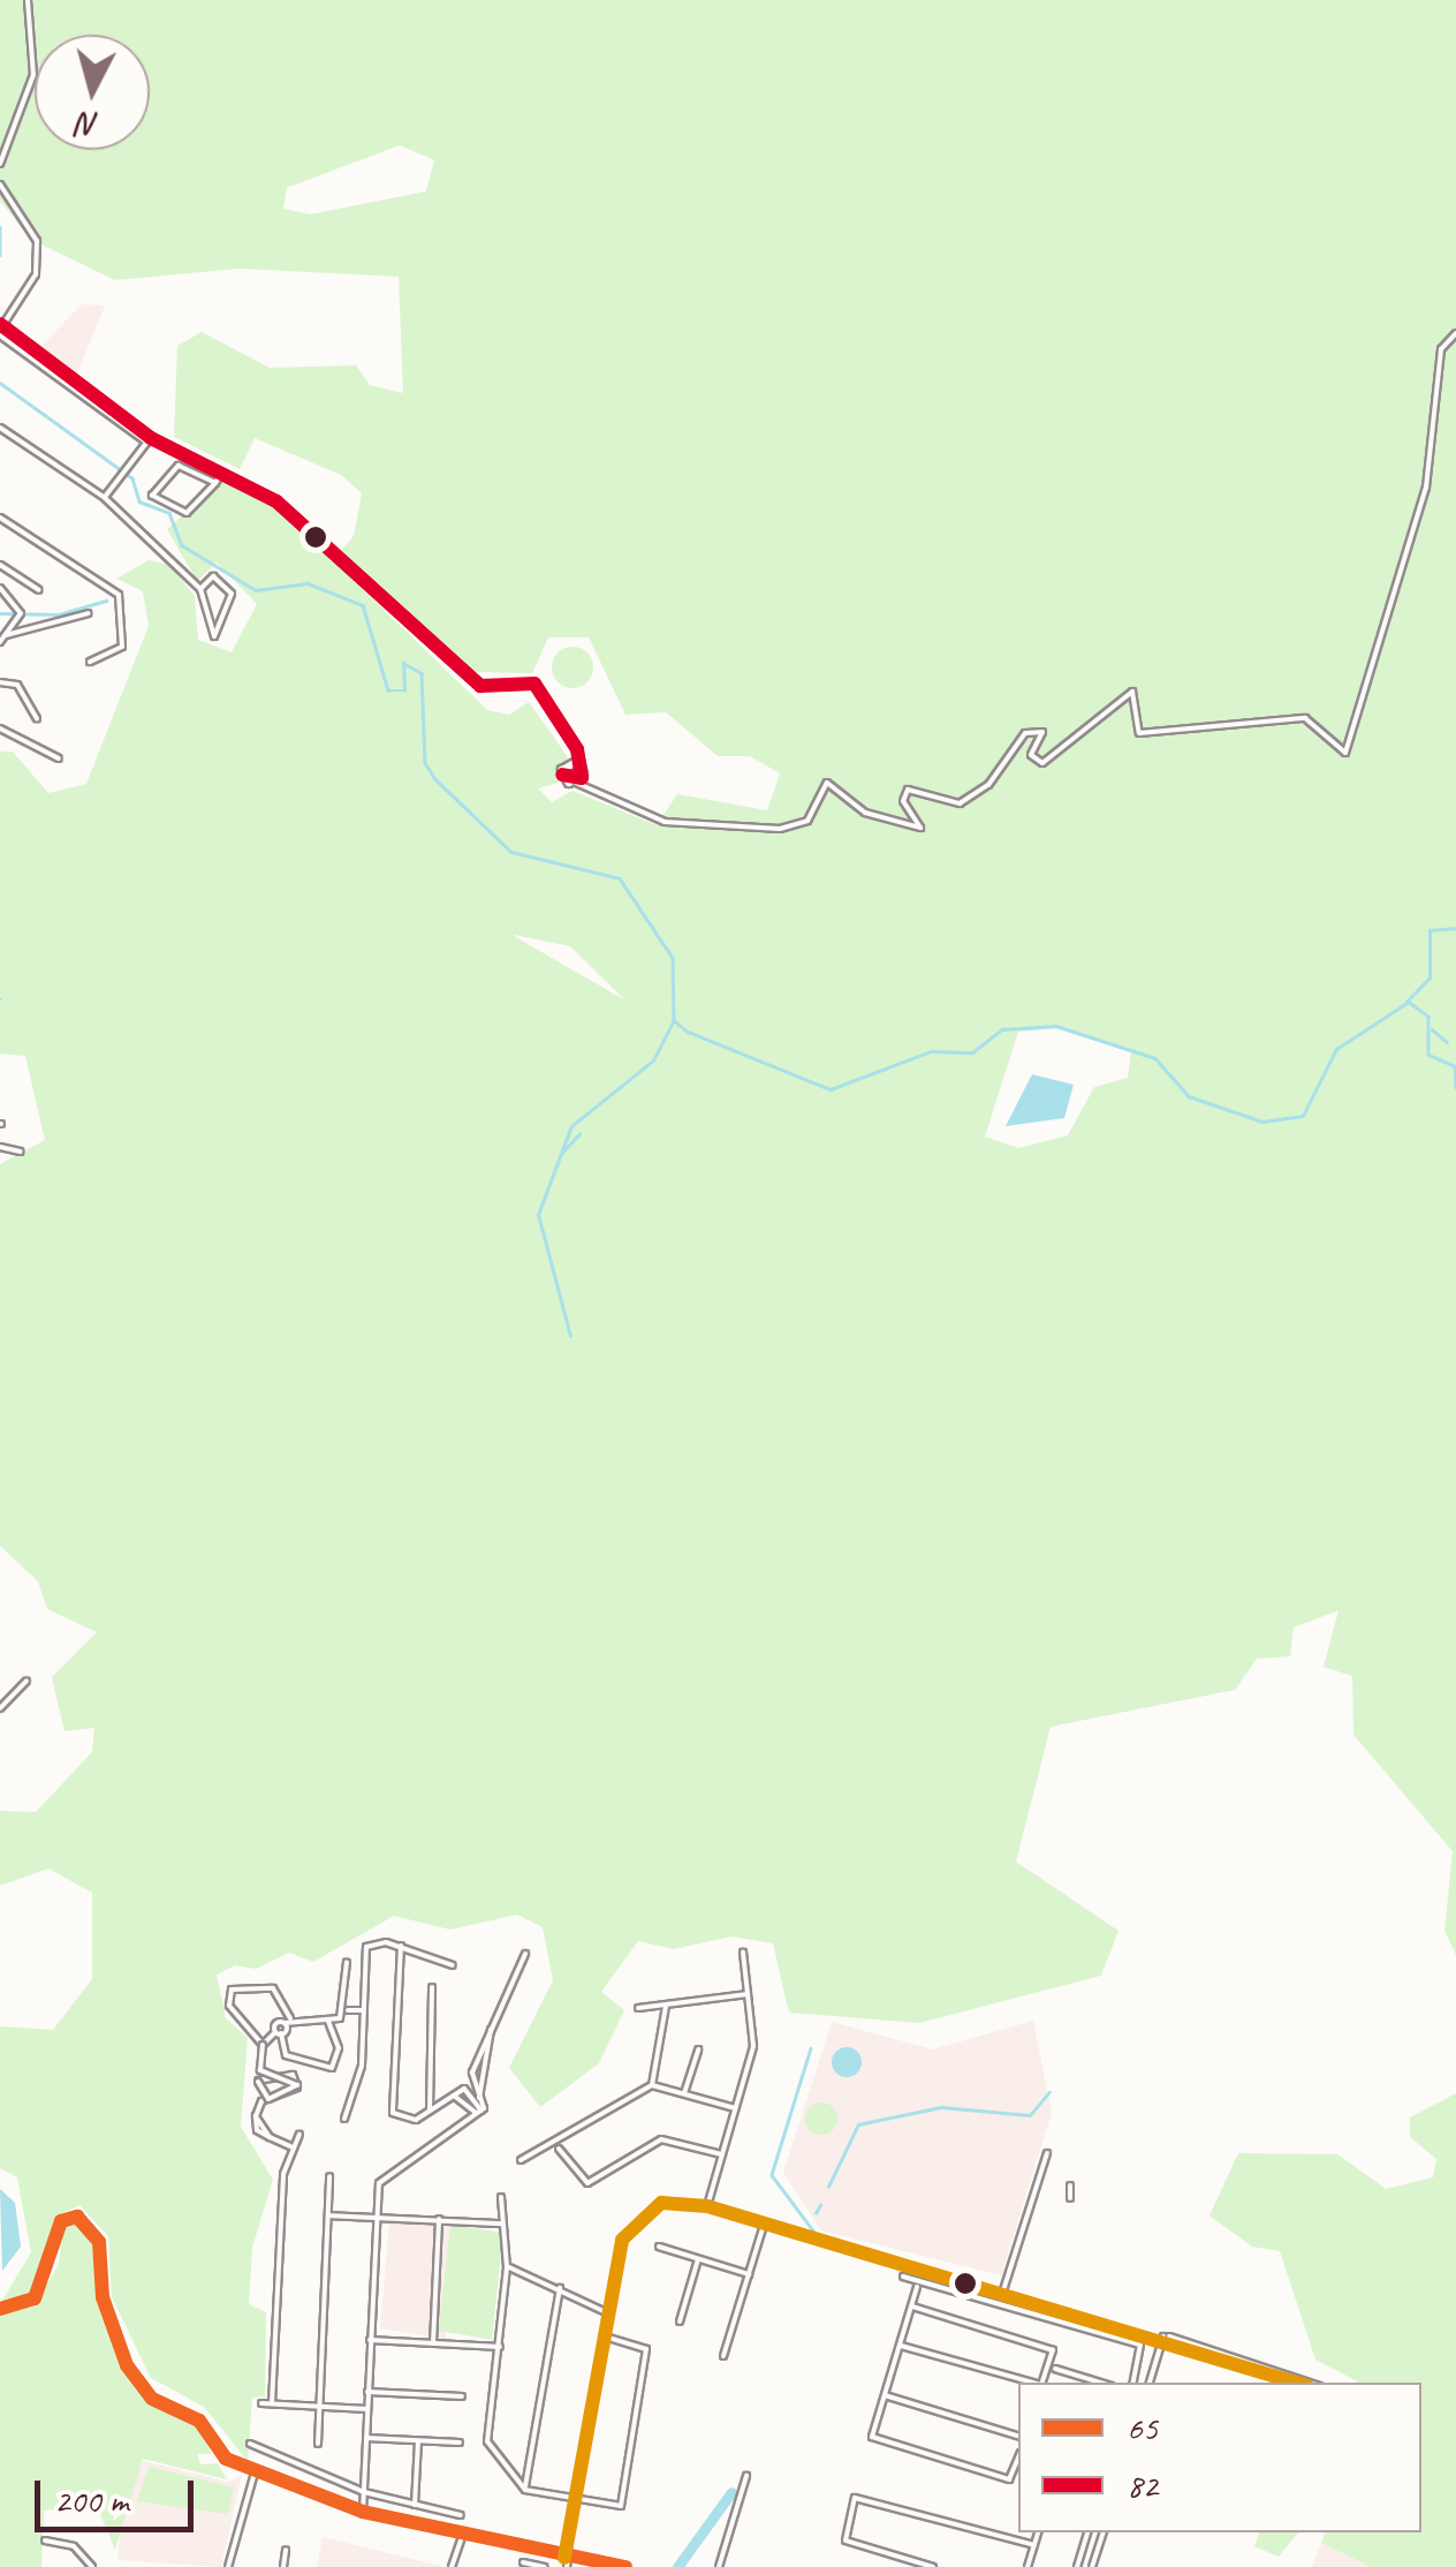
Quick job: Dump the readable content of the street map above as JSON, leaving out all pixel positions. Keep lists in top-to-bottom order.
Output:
{
  "lines": ["transit line 82", "transit line 65"],
  "legend": ["65", "82"],
  "scale_bar": "200 m",
  "north": "bottom"
}
